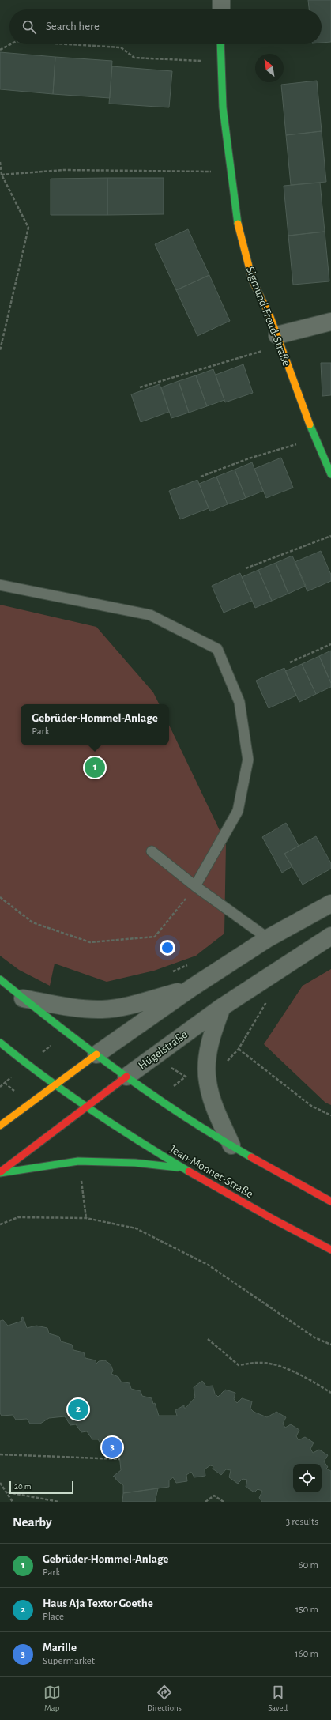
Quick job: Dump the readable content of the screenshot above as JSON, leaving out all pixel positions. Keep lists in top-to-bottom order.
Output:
{
  "streets": {
    "main road": ["Sigmund-Freud-Straße", "Hügelstraße", "Jean-Monnet-Straße"]
  },
  "crossings": [
    ["Hügelstraße", "Jean-Monnet-Straße"]
  ],
  "scale_bar": "20 m",
  "north": "top left",
  "page": {
    "search": "Search here",
    "popup": ["Gebrüder-Hommel-Anlage", "Park"],
    "pins": ["1", "2", "3"],
    "scale": "20 m",
    "heading": ["Nearby", "3 results"],
    "list": [
      {
        "mark": "1",
        "name": "Gebrüder-Hommel-Anlage",
        "note": "Park",
        "value": "60 m"
      },
      {
        "mark": "2",
        "name": "Haus Aja Textor Goethe",
        "note": "Place",
        "value": "150 m"
      },
      {
        "mark": "3",
        "name": "Marille",
        "note": "Supermarket",
        "value": "160 m"
      }
    ],
    "nav": ["Map", "Directions", "Saved"]
  }
}
